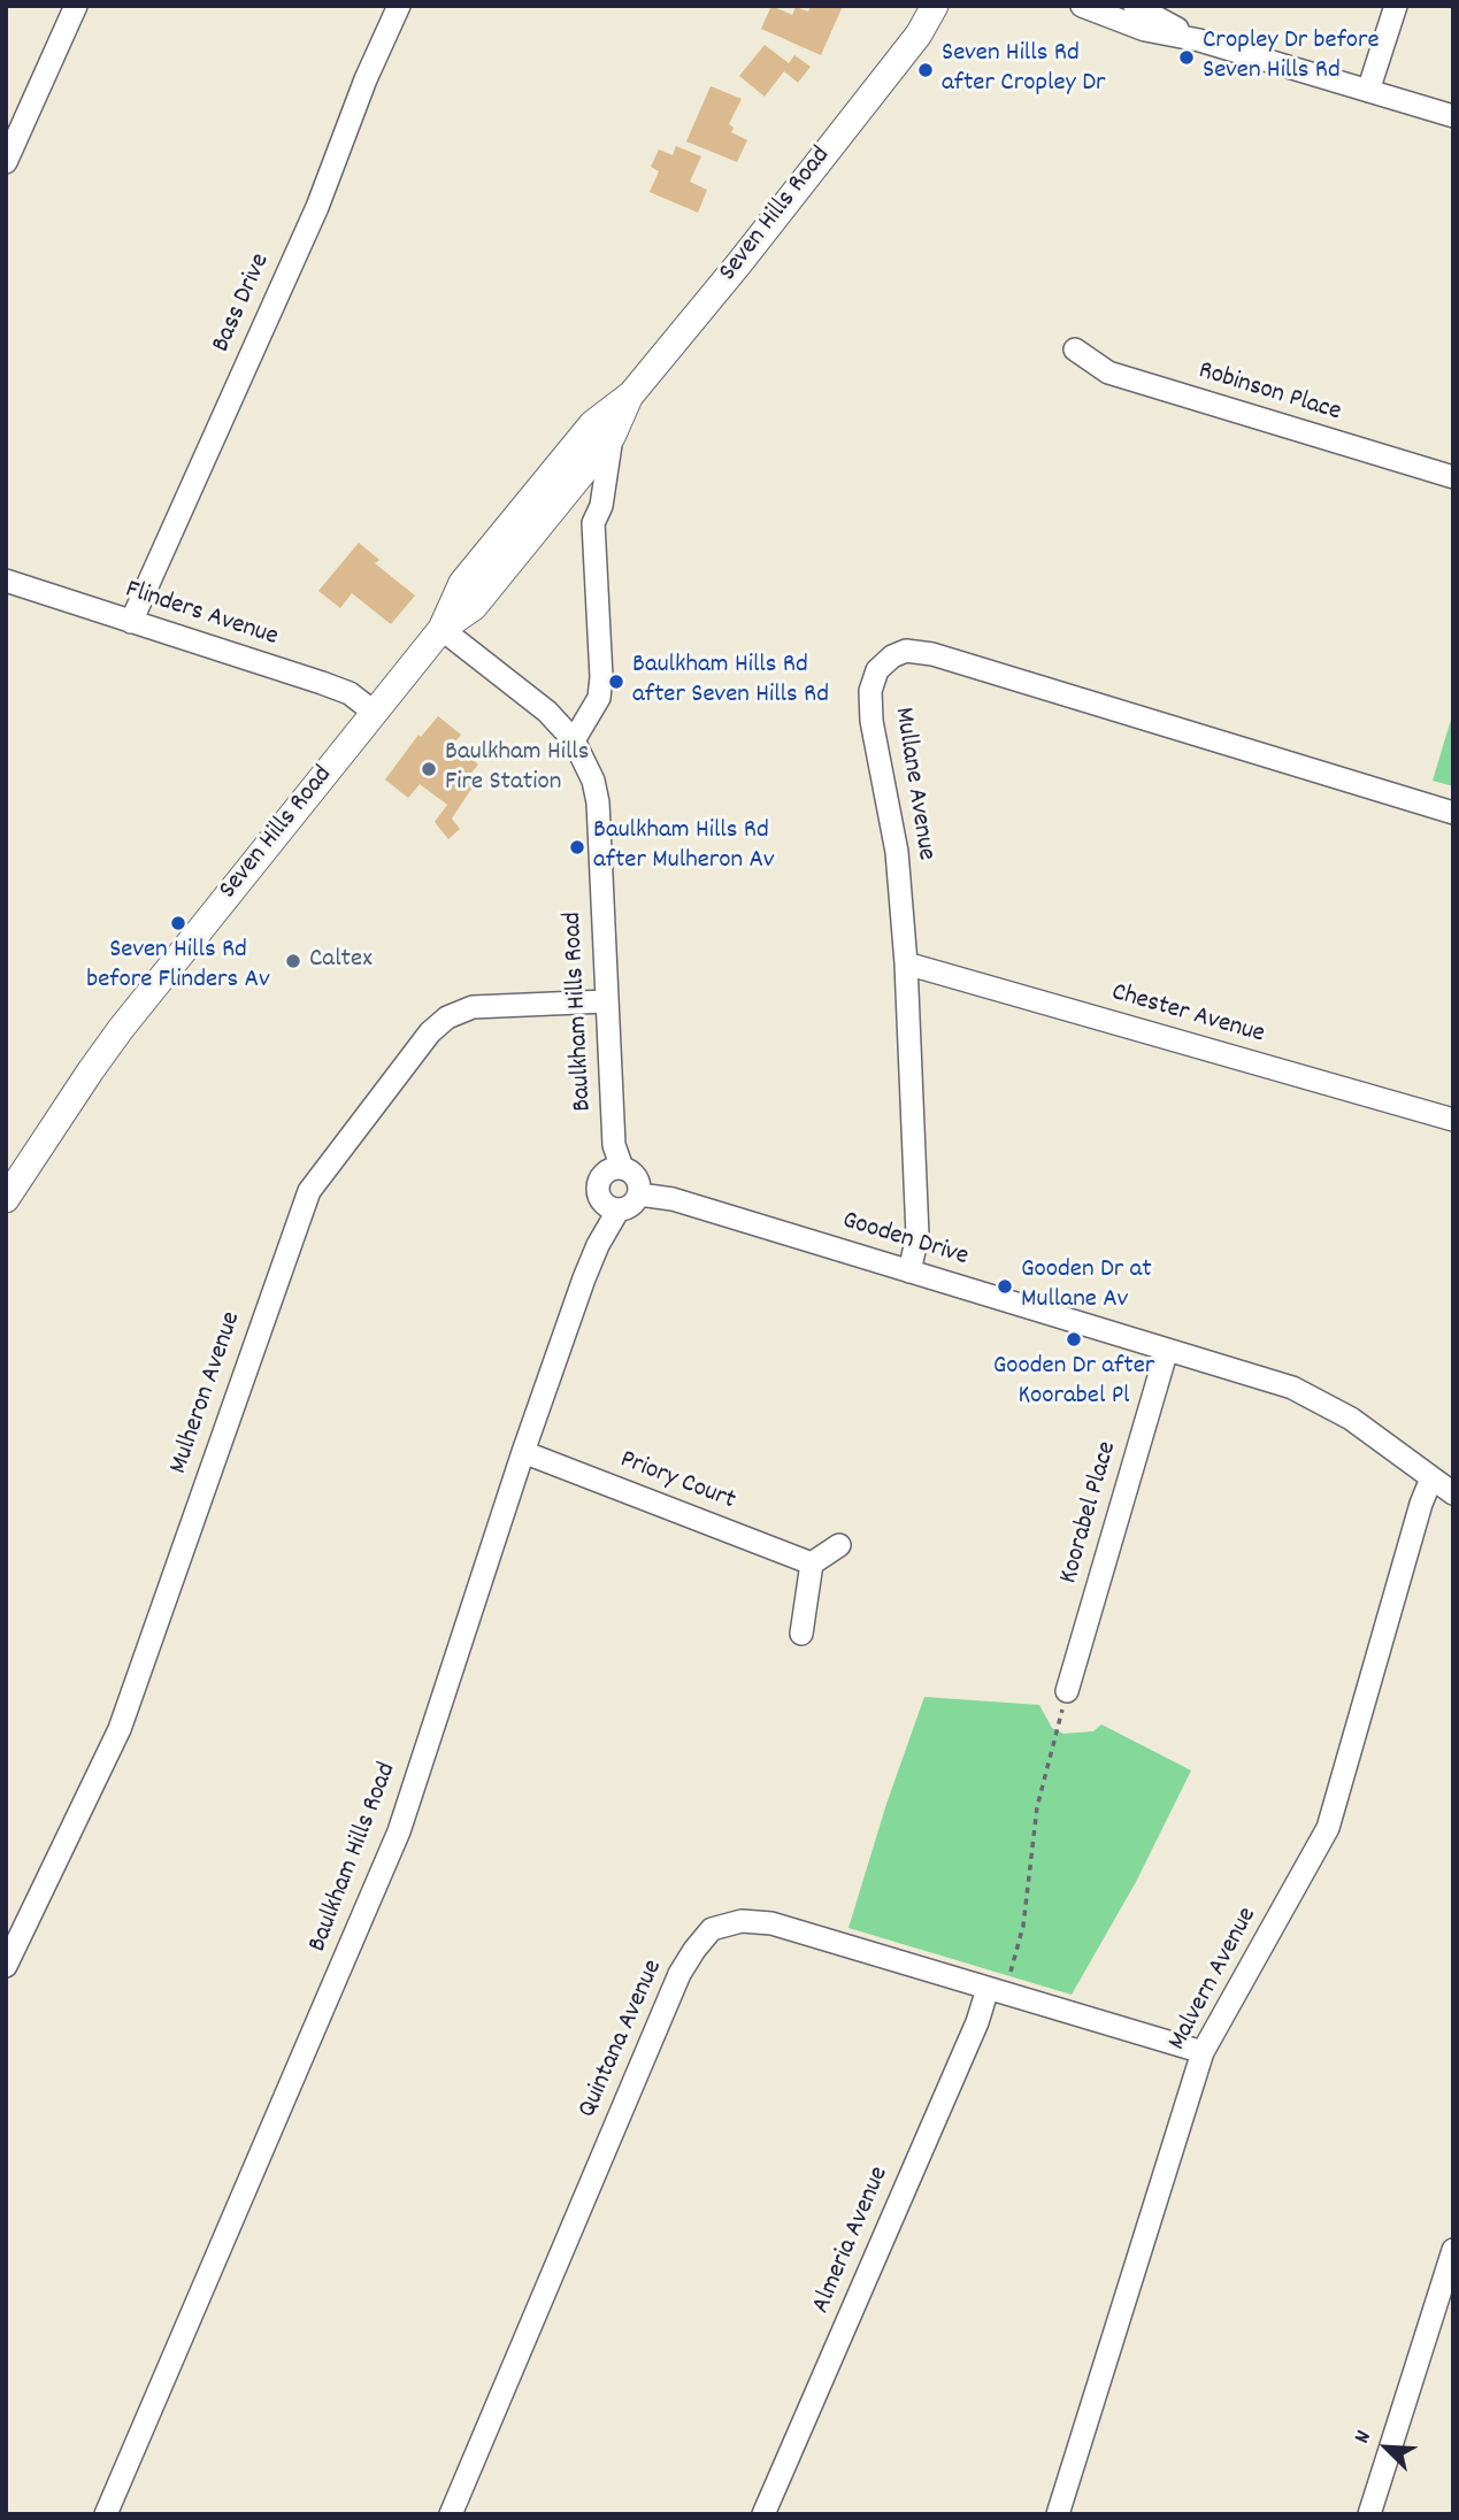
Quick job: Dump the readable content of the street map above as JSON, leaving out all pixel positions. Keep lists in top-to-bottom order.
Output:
{
  "streets": {
    "main road": ["Seven Hills Road"],
    "street": [
      "Bass Drive",
      "Robinson Place",
      "Flinders Avenue",
      "Mullane Avenue",
      "Baulkham Hills Road",
      "Chester Avenue",
      "Gooden Drive",
      "Mulheron Avenue",
      "Priory Court",
      "Koorabel Place",
      "Malvern Avenue",
      "Quintana Avenue",
      "Almeria Avenue"
    ]
  },
  "crossings": [
    ["Seven Hills Road", "Flinders Avenue"],
    ["Seven Hills Road", "Baulkham Hills Road"],
    ["Bass Drive", "Flinders Avenue"],
    ["Mullane Avenue", "Chester Avenue"],
    ["Mullane Avenue", "Gooden Drive"],
    ["Baulkham Hills Road", "Gooden Drive"],
    ["Baulkham Hills Road", "Mulheron Avenue"],
    ["Baulkham Hills Road", "Priory Court"],
    ["Gooden Drive", "Koorabel Place"],
    ["Gooden Drive", "Malvern Avenue"],
    ["Malvern Avenue", "Quintana Avenue"],
    ["Quintana Avenue", "Almeria Avenue"]
  ],
  "places": [
    "Cropley Dr before Seven Hills Rd",
    "Seven Hills Rd after Cropley Dr",
    "Baulkham Hills Rd after Seven Hills Rd",
    "Baulkham Hills Fire Station",
    "Baulkham Hills Rd after Mulheron Av",
    "Seven Hills Rd before Flinders Av",
    "Caltex",
    "Gooden Dr at Mullane Av",
    "Gooden Dr after Koorabel Pl"
  ],
  "north": "top left"
}
